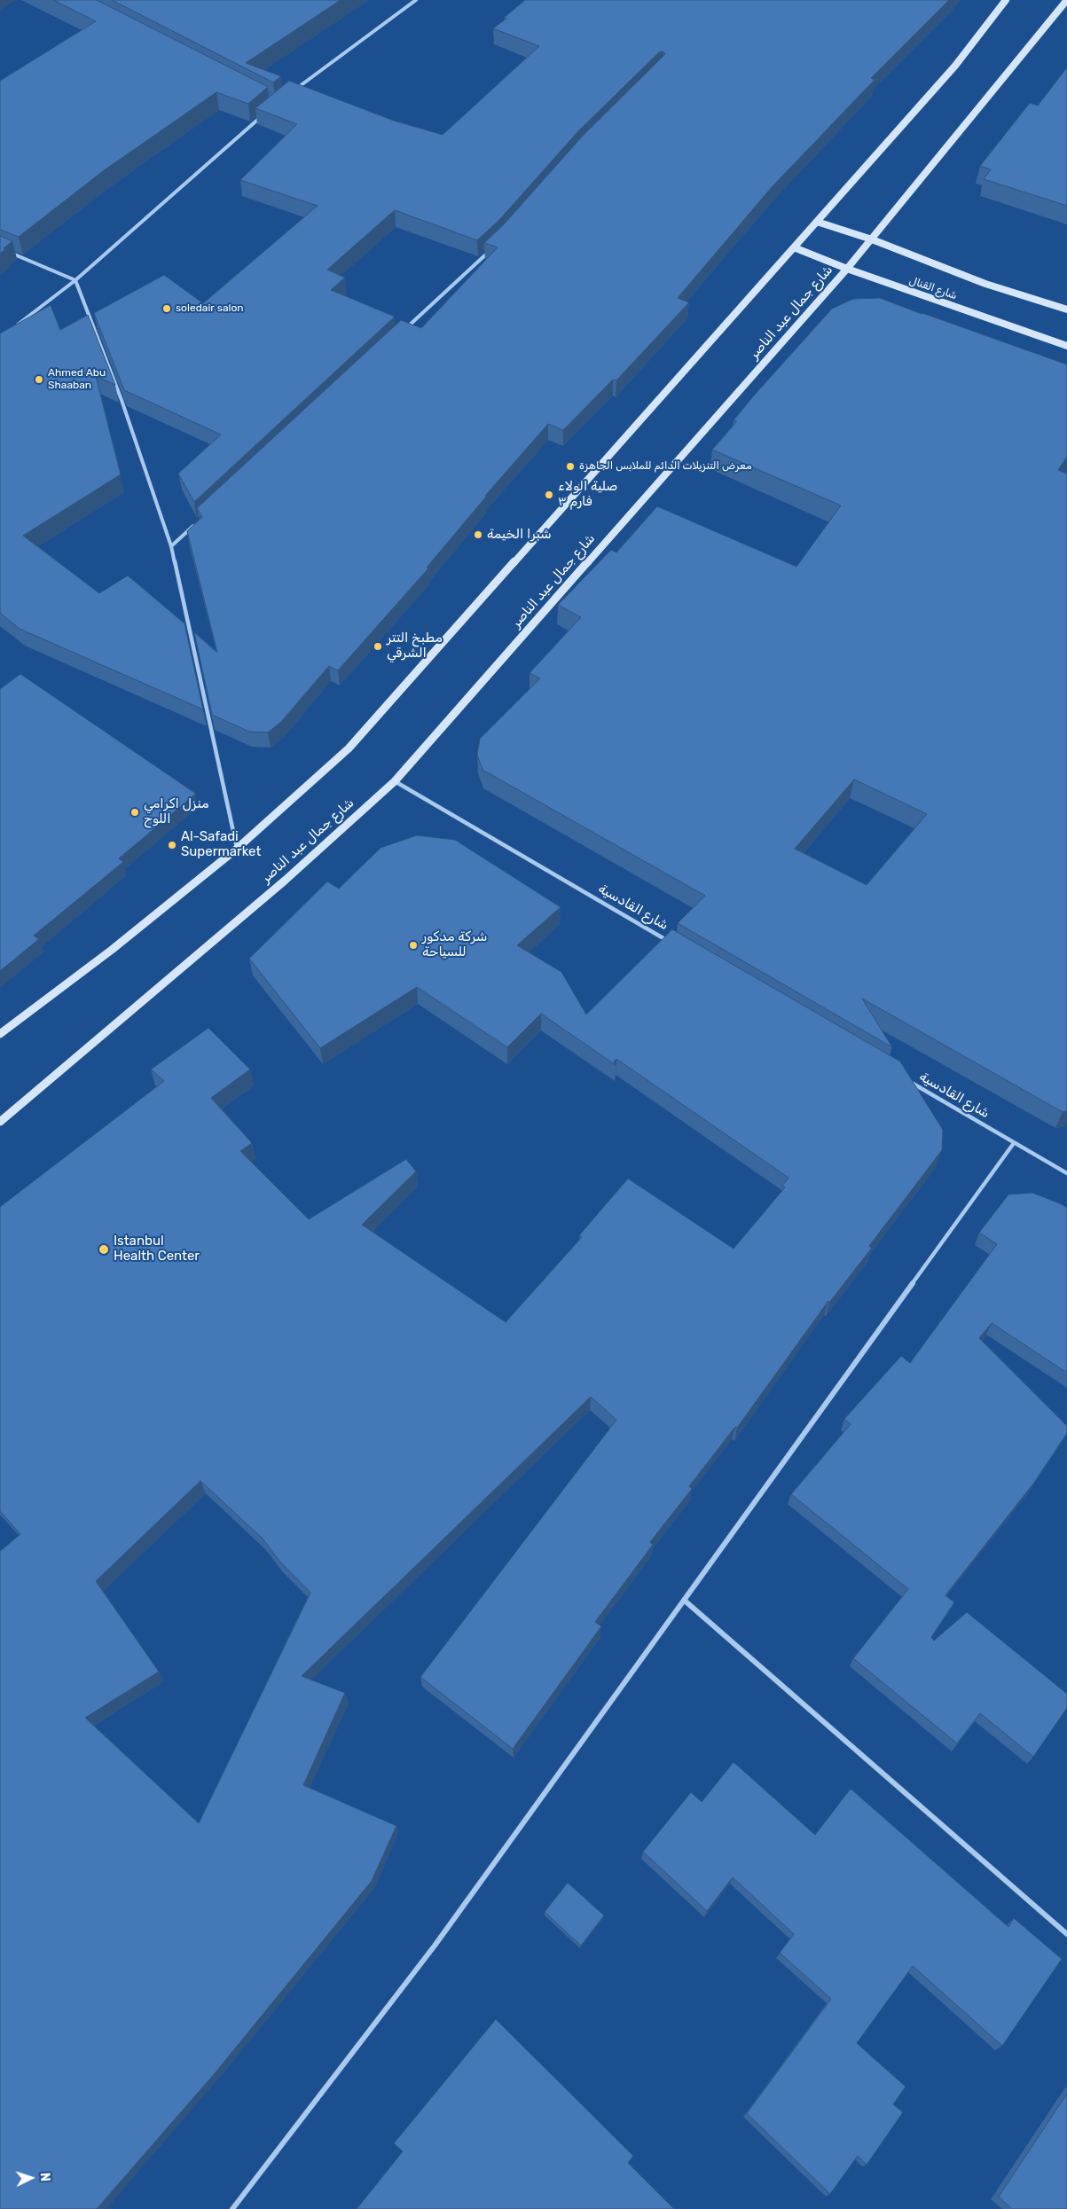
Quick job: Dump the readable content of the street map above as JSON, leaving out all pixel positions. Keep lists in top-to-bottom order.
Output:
{
  "streets": {
    "main road": ["شارع القنال", "شارع جمال عبد الناصر"],
    "street": ["شارع القادسية"]
  },
  "crossings": [
    ["شارع القنال", "شارع جمال عبد الناصر"],
    ["شارع جمال عبد الناصر", "شارع القادسية"]
  ],
  "places": [
    "soledair salon",
    "Ahmed Abu Shaaban",
    "معرض التنزيلات الدائم للملابس الجاهزة",
    "صلية الولاء فارم ٣",
    "شبرا الخيمة",
    "مطبخ التتر الشرقي",
    "منزل اكرامي اللوح",
    "Al-Safadi Supermarket",
    "شركة مدكور للسياحة",
    "Istanbul Health Center"
  ],
  "north": "right"
}
